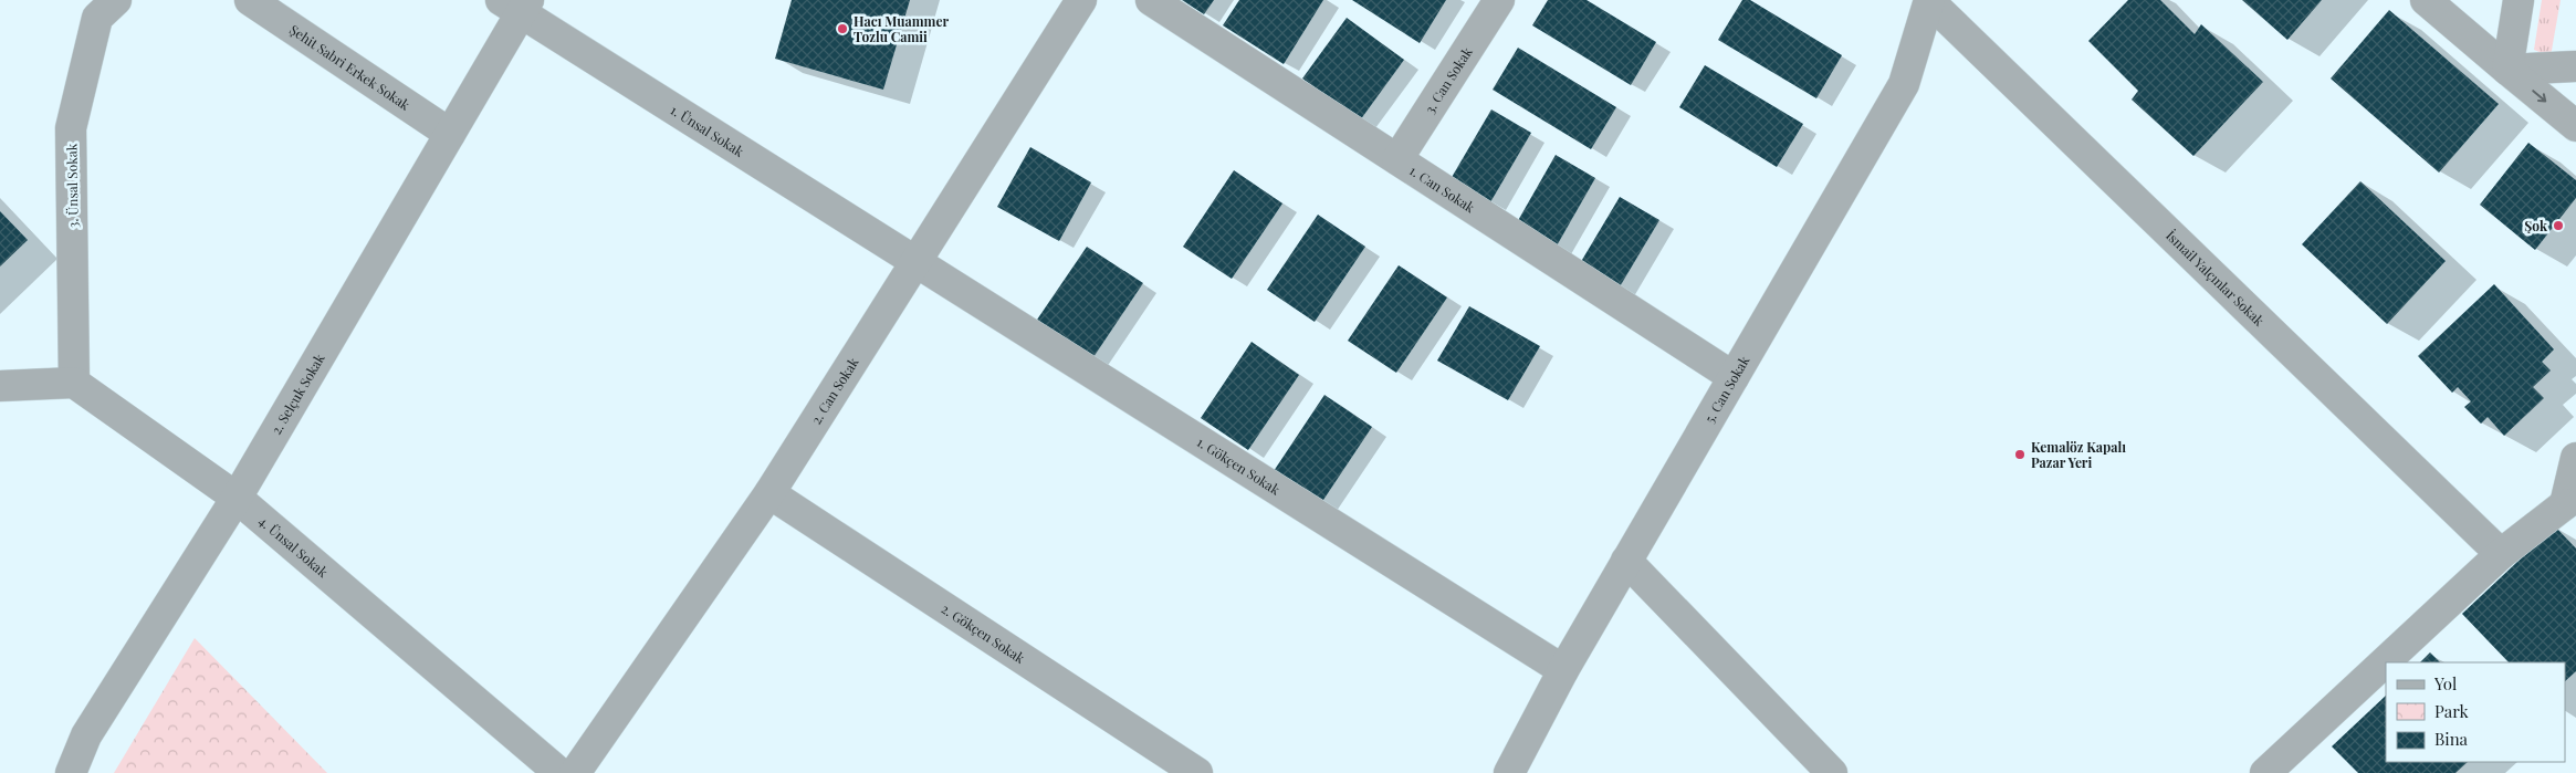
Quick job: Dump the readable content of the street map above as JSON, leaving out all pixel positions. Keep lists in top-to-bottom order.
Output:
{
  "streets": {
    "street": [
      "Şehit Sabri Erkek Sokak",
      "3. Can Sokak",
      "1. Ünsal Sokak",
      "3. Ünsal Sokak",
      "1. Can Sokak",
      "İsmail Yalçınlar Sokak",
      "5. Can Sokak",
      "2. Can Sokak",
      "2. Selçuk Sokak",
      "1. Gökçen Sokak",
      "4. Ünsal Sokak",
      "2. Gökçen Sokak"
    ]
  },
  "crossings": [
    ["Şehit Sabri Erkek Sokak", "2. Selçuk Sokak"],
    ["3. Can Sokak", "1. Can Sokak"],
    ["1. Ünsal Sokak", "2. Can Sokak"],
    ["1. Ünsal Sokak", "2. Selçuk Sokak"],
    ["1. Ünsal Sokak", "1. Gökçen Sokak"],
    ["3. Ünsal Sokak", "4. Ünsal Sokak"],
    ["1. Can Sokak", "5. Can Sokak"],
    ["İsmail Yalçınlar Sokak", "5. Can Sokak"],
    ["5. Can Sokak", "1. Gökçen Sokak"],
    ["2. Can Sokak", "1. Gökçen Sokak"],
    ["2. Can Sokak", "2. Gökçen Sokak"],
    ["2. Selçuk Sokak", "4. Ünsal Sokak"]
  ],
  "places": ["Hacı Muammer Tozlu Camii", "Şok", "Kemalöz Kapalı Pazar Yeri"],
  "legend": ["Yol", "Park", "Bina"]
}
